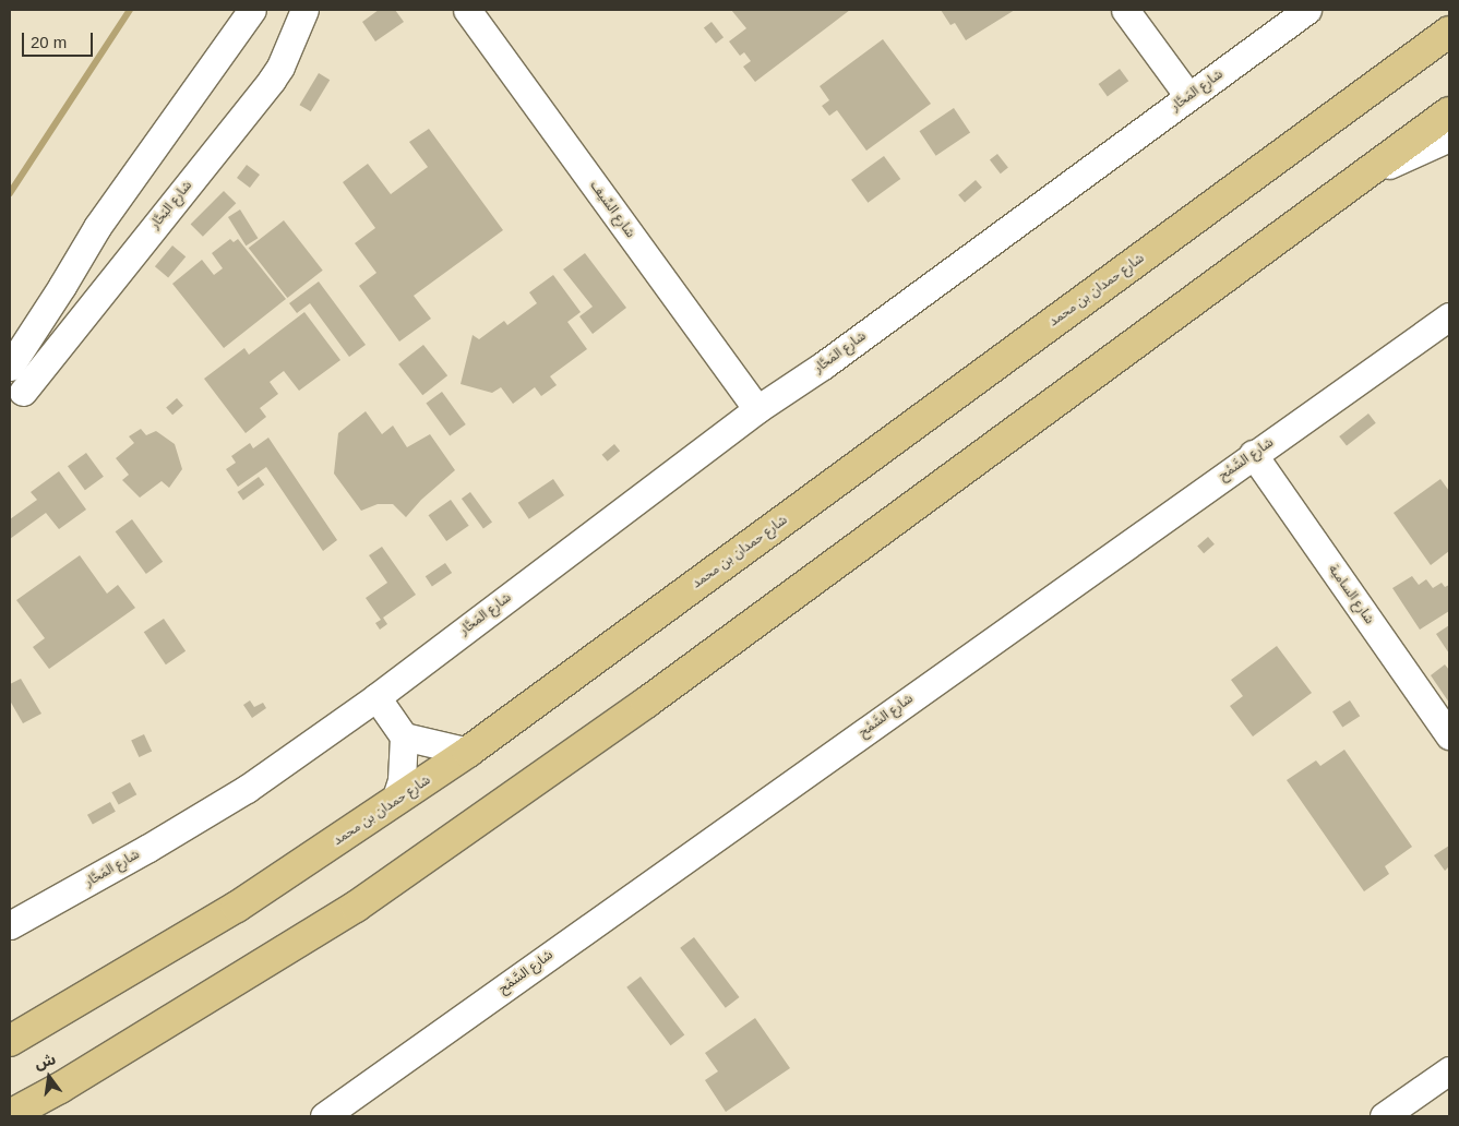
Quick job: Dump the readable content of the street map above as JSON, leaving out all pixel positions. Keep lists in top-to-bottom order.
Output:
{
  "streets": {
    "main road": ["شارع حمدان بن محمد"],
    "street": [
      "شارع المَحَّار",
      "شارع البَحَّار",
      "شارع السِّيف",
      "شارع السَّمْح",
      "شارع السامية"
    ]
  },
  "crossings": [
    ["شارع المَحَّار", "شارع السِّيف"],
    ["شارع السَّمْح", "شارع السامية"]
  ],
  "scale_bar": "20 m",
  "north": "top"
}
